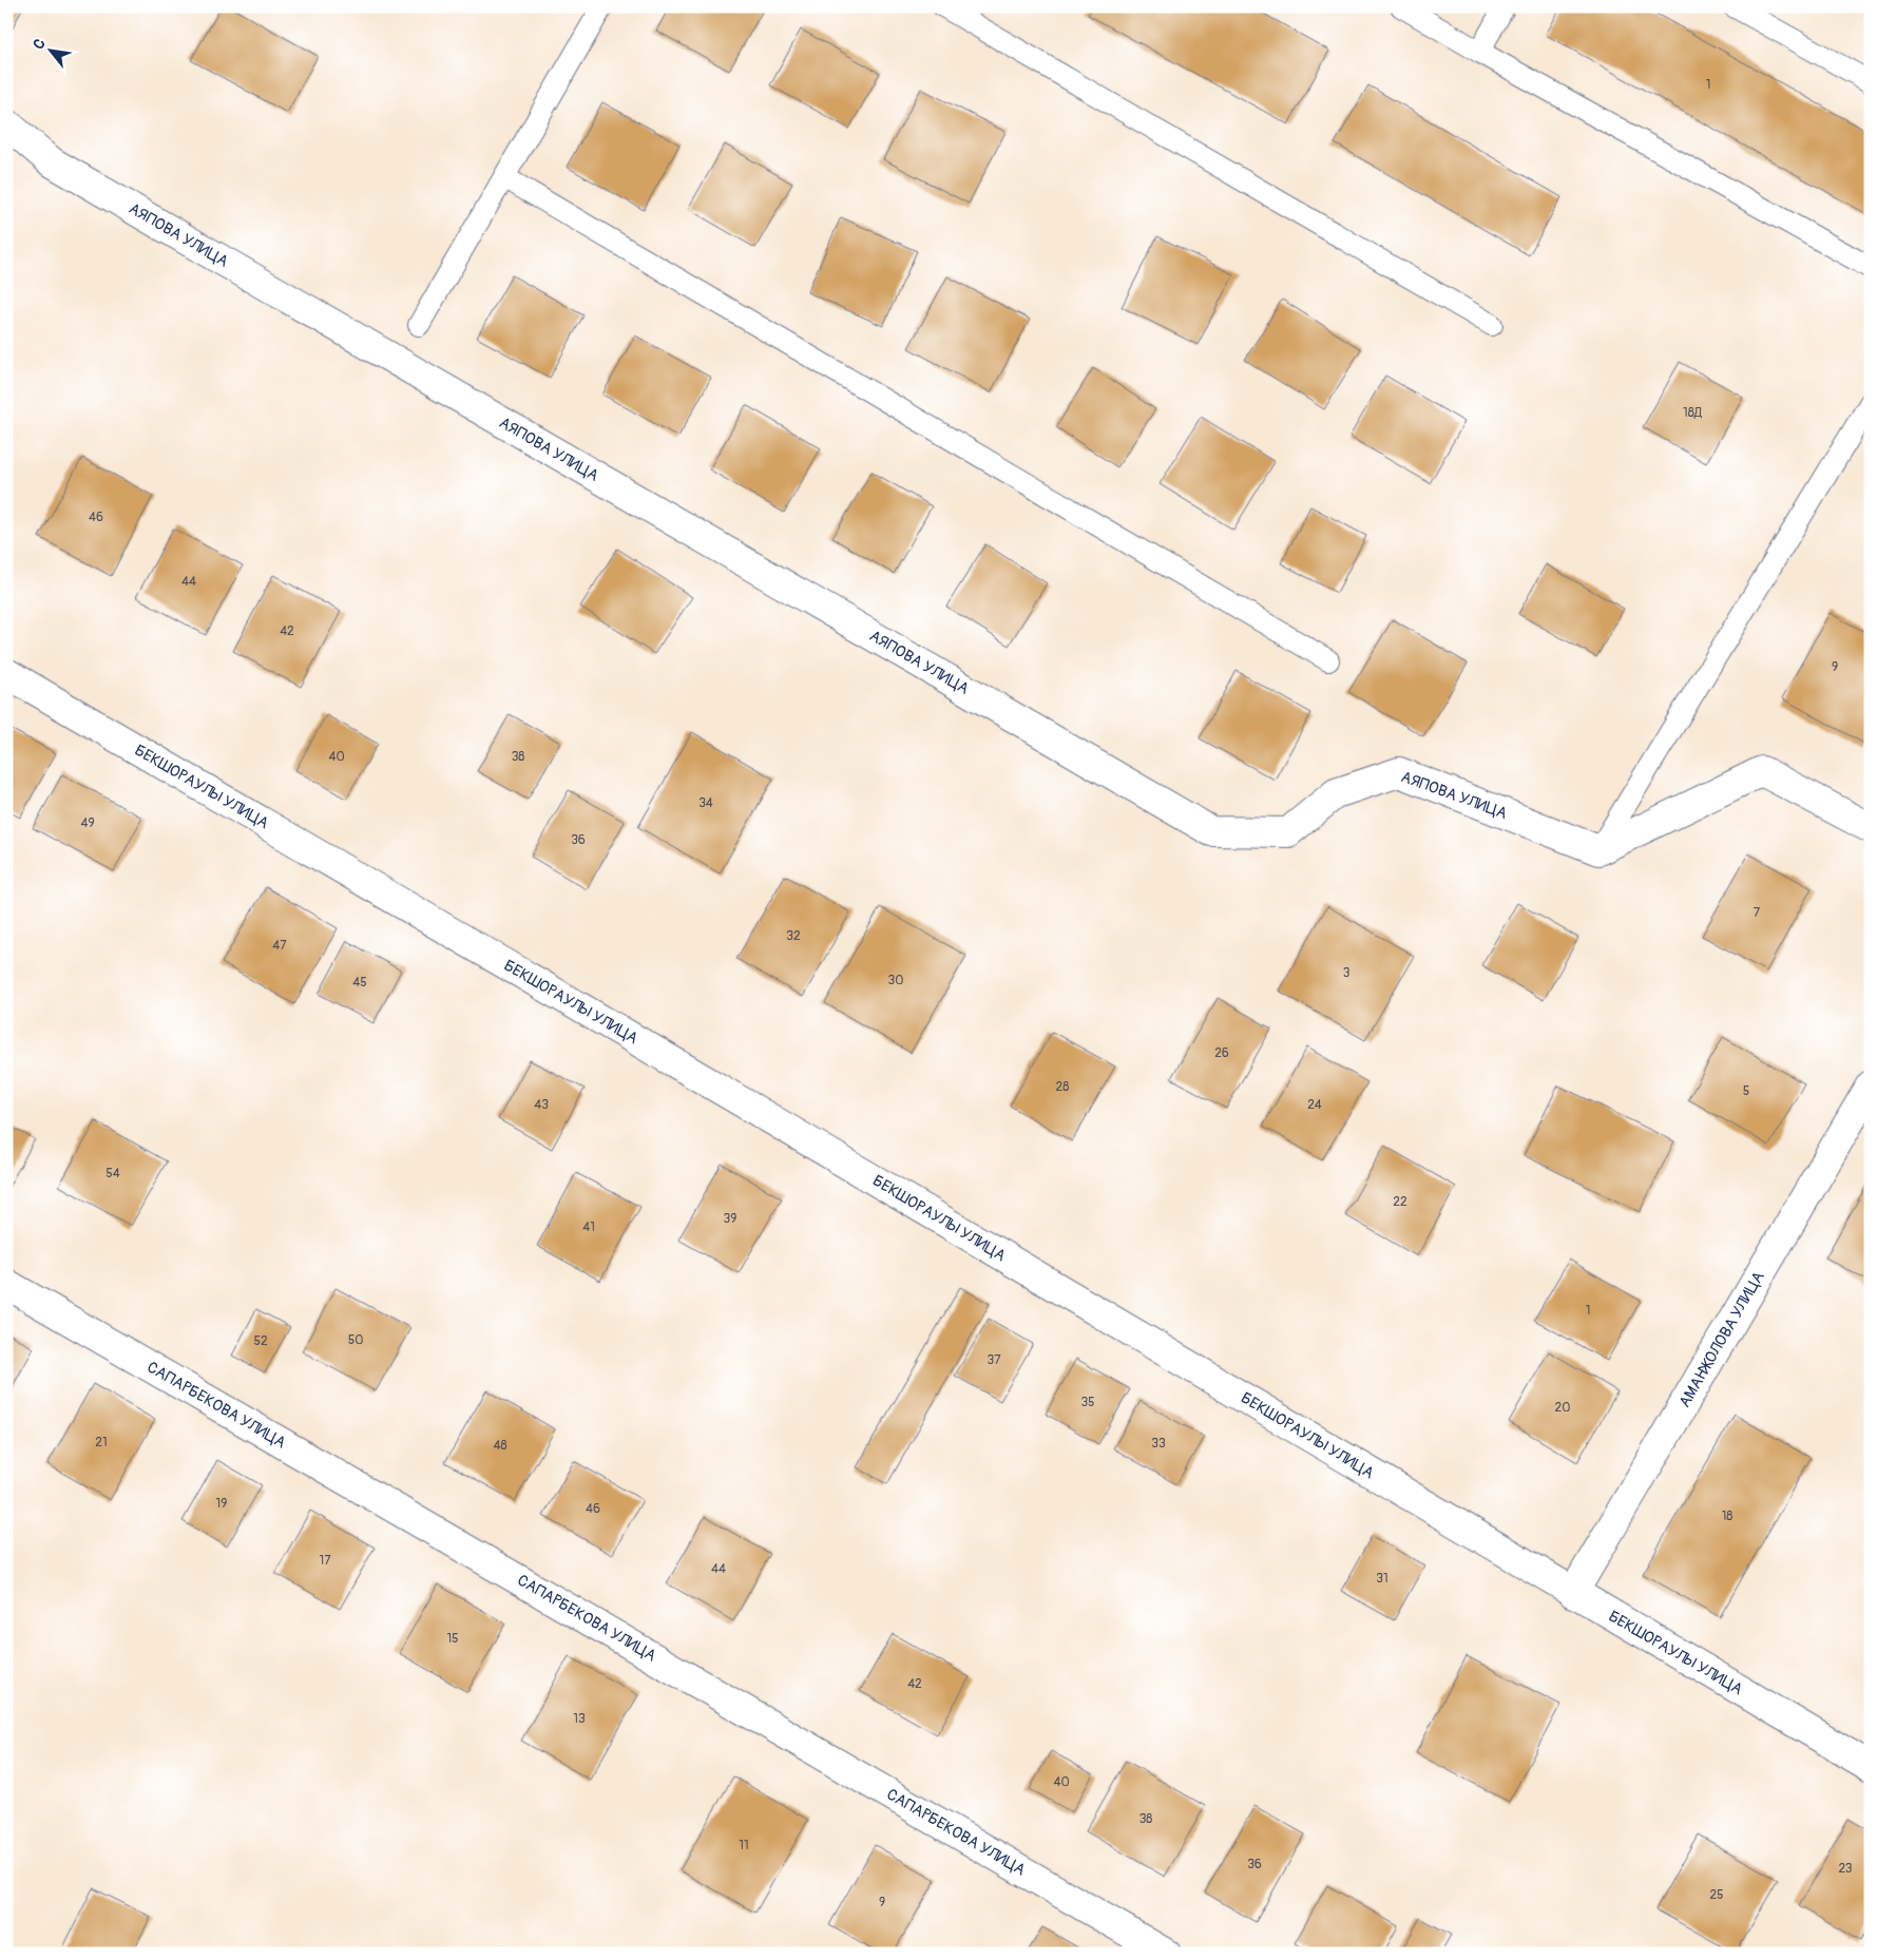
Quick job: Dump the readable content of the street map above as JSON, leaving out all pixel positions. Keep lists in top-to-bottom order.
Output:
{
  "streets": {
    "street": [
      "АЯПОВА УЛИЦА",
      "БЕКШОРАУЛЫ УЛИЦА",
      "АМАНЖОЛОВА УЛИЦА",
      "САПАРБЕКОВА УЛИЦА"
    ]
  },
  "crossings": [
    ["БЕКШОРАУЛЫ УЛИЦА", "АМАНЖОЛОВА УЛИЦА"]
  ],
  "house_numbers": [
    "1",
    "18Д",
    "46",
    "44",
    "42",
    "9",
    "40",
    "38",
    "34",
    "49",
    "36",
    "7",
    "32",
    "47",
    "3",
    "30",
    "45",
    "26",
    "28",
    "5",
    "43",
    "24",
    "54",
    "22",
    "39",
    "41",
    "1",
    "50",
    "52",
    "37",
    "35",
    "20",
    "21",
    "33",
    "48",
    "19",
    "46",
    "18",
    "17",
    "44",
    "31",
    "15",
    "42",
    "13",
    "40",
    "38",
    "11",
    "36",
    "23",
    "25",
    "9"
  ],
  "north": "top left"
}
